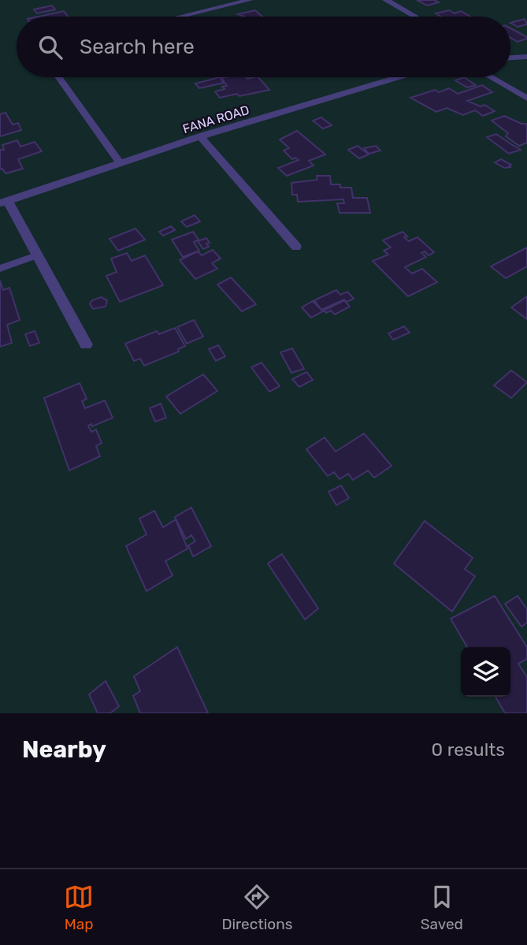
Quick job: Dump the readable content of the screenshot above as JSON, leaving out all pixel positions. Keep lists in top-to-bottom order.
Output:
{
  "streets": {
    "street": ["FANA ROAD"]
  },
  "page": {
    "search": "Search here",
    "heading": ["Nearby", "0 results"],
    "nav": ["Map", "Directions", "Saved"]
  }
}
